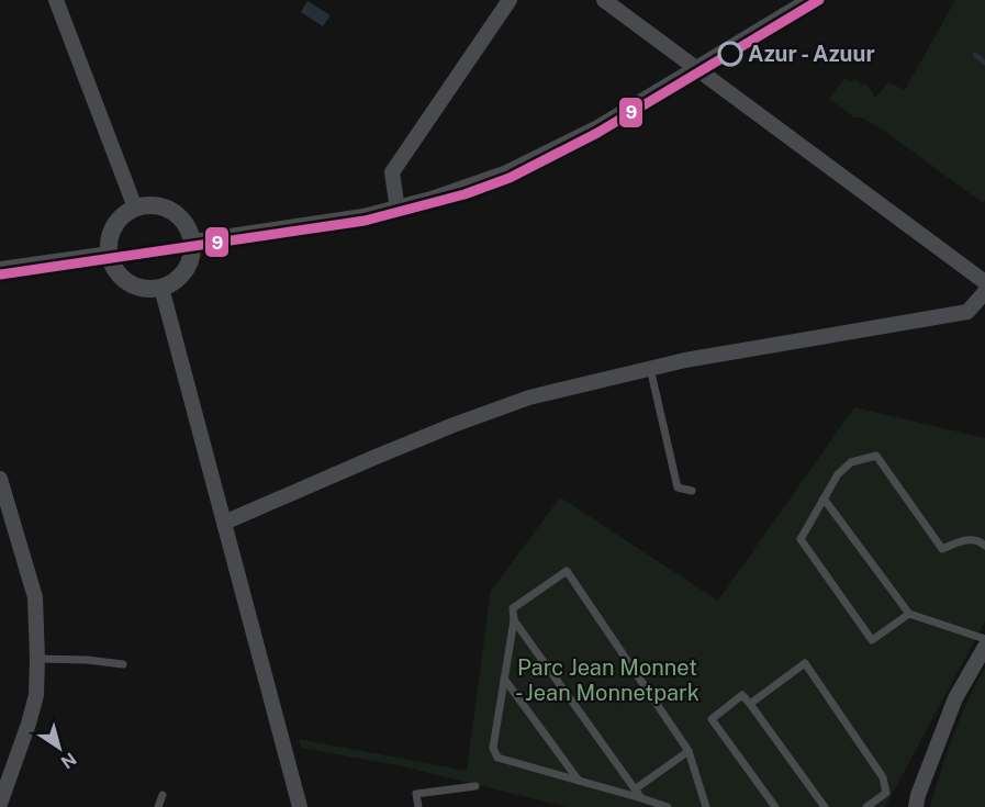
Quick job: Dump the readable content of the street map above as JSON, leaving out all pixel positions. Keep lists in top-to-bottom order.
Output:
{
  "parks": ["Parc Jean Monnet - Jean Monnetpark"],
  "places": ["Azur - Azuur"],
  "lines": ["transit line 9"],
  "north": "bottom right"
}
